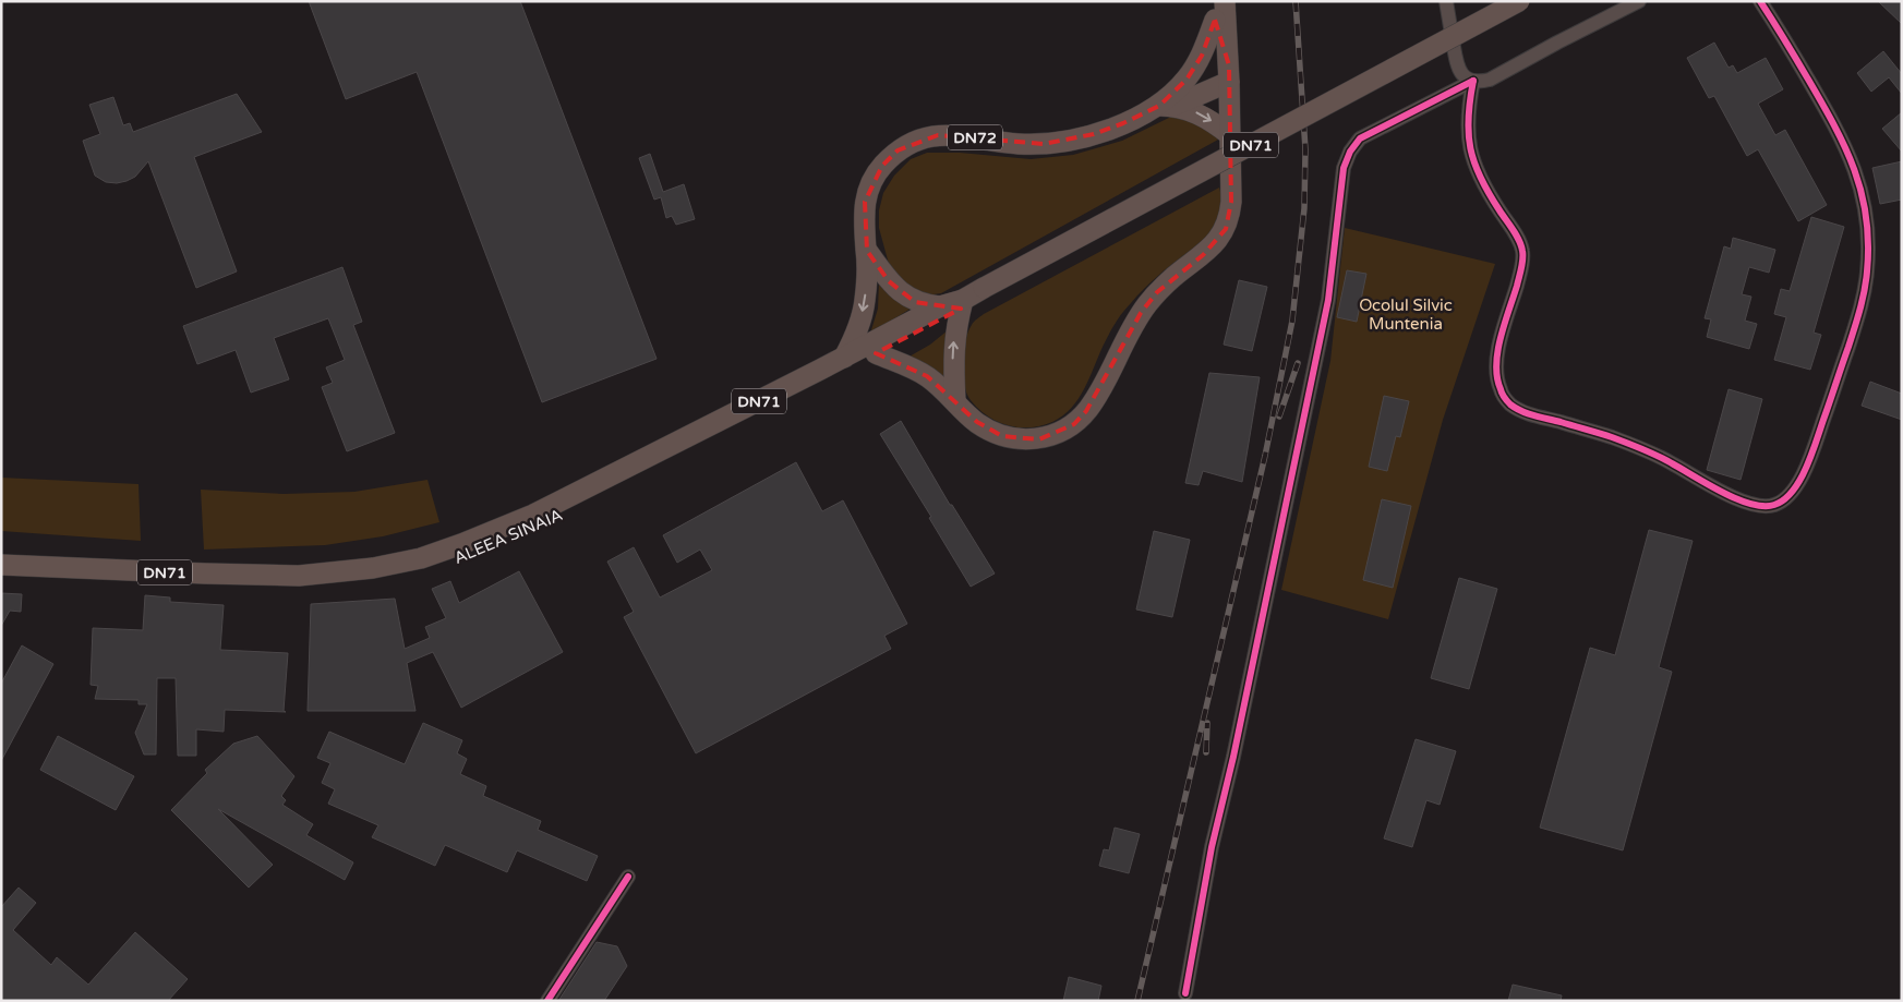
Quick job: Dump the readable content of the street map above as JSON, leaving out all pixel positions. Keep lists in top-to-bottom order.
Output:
{
  "streets": {
    "main road": ["DN72", "DN71", "ALEEA SINAIA"]
  },
  "crossings": [
    ["DN72", "ALEEA SINAIA"]
  ],
  "parks": ["Ocolul Silvic Muntenia"]
}
